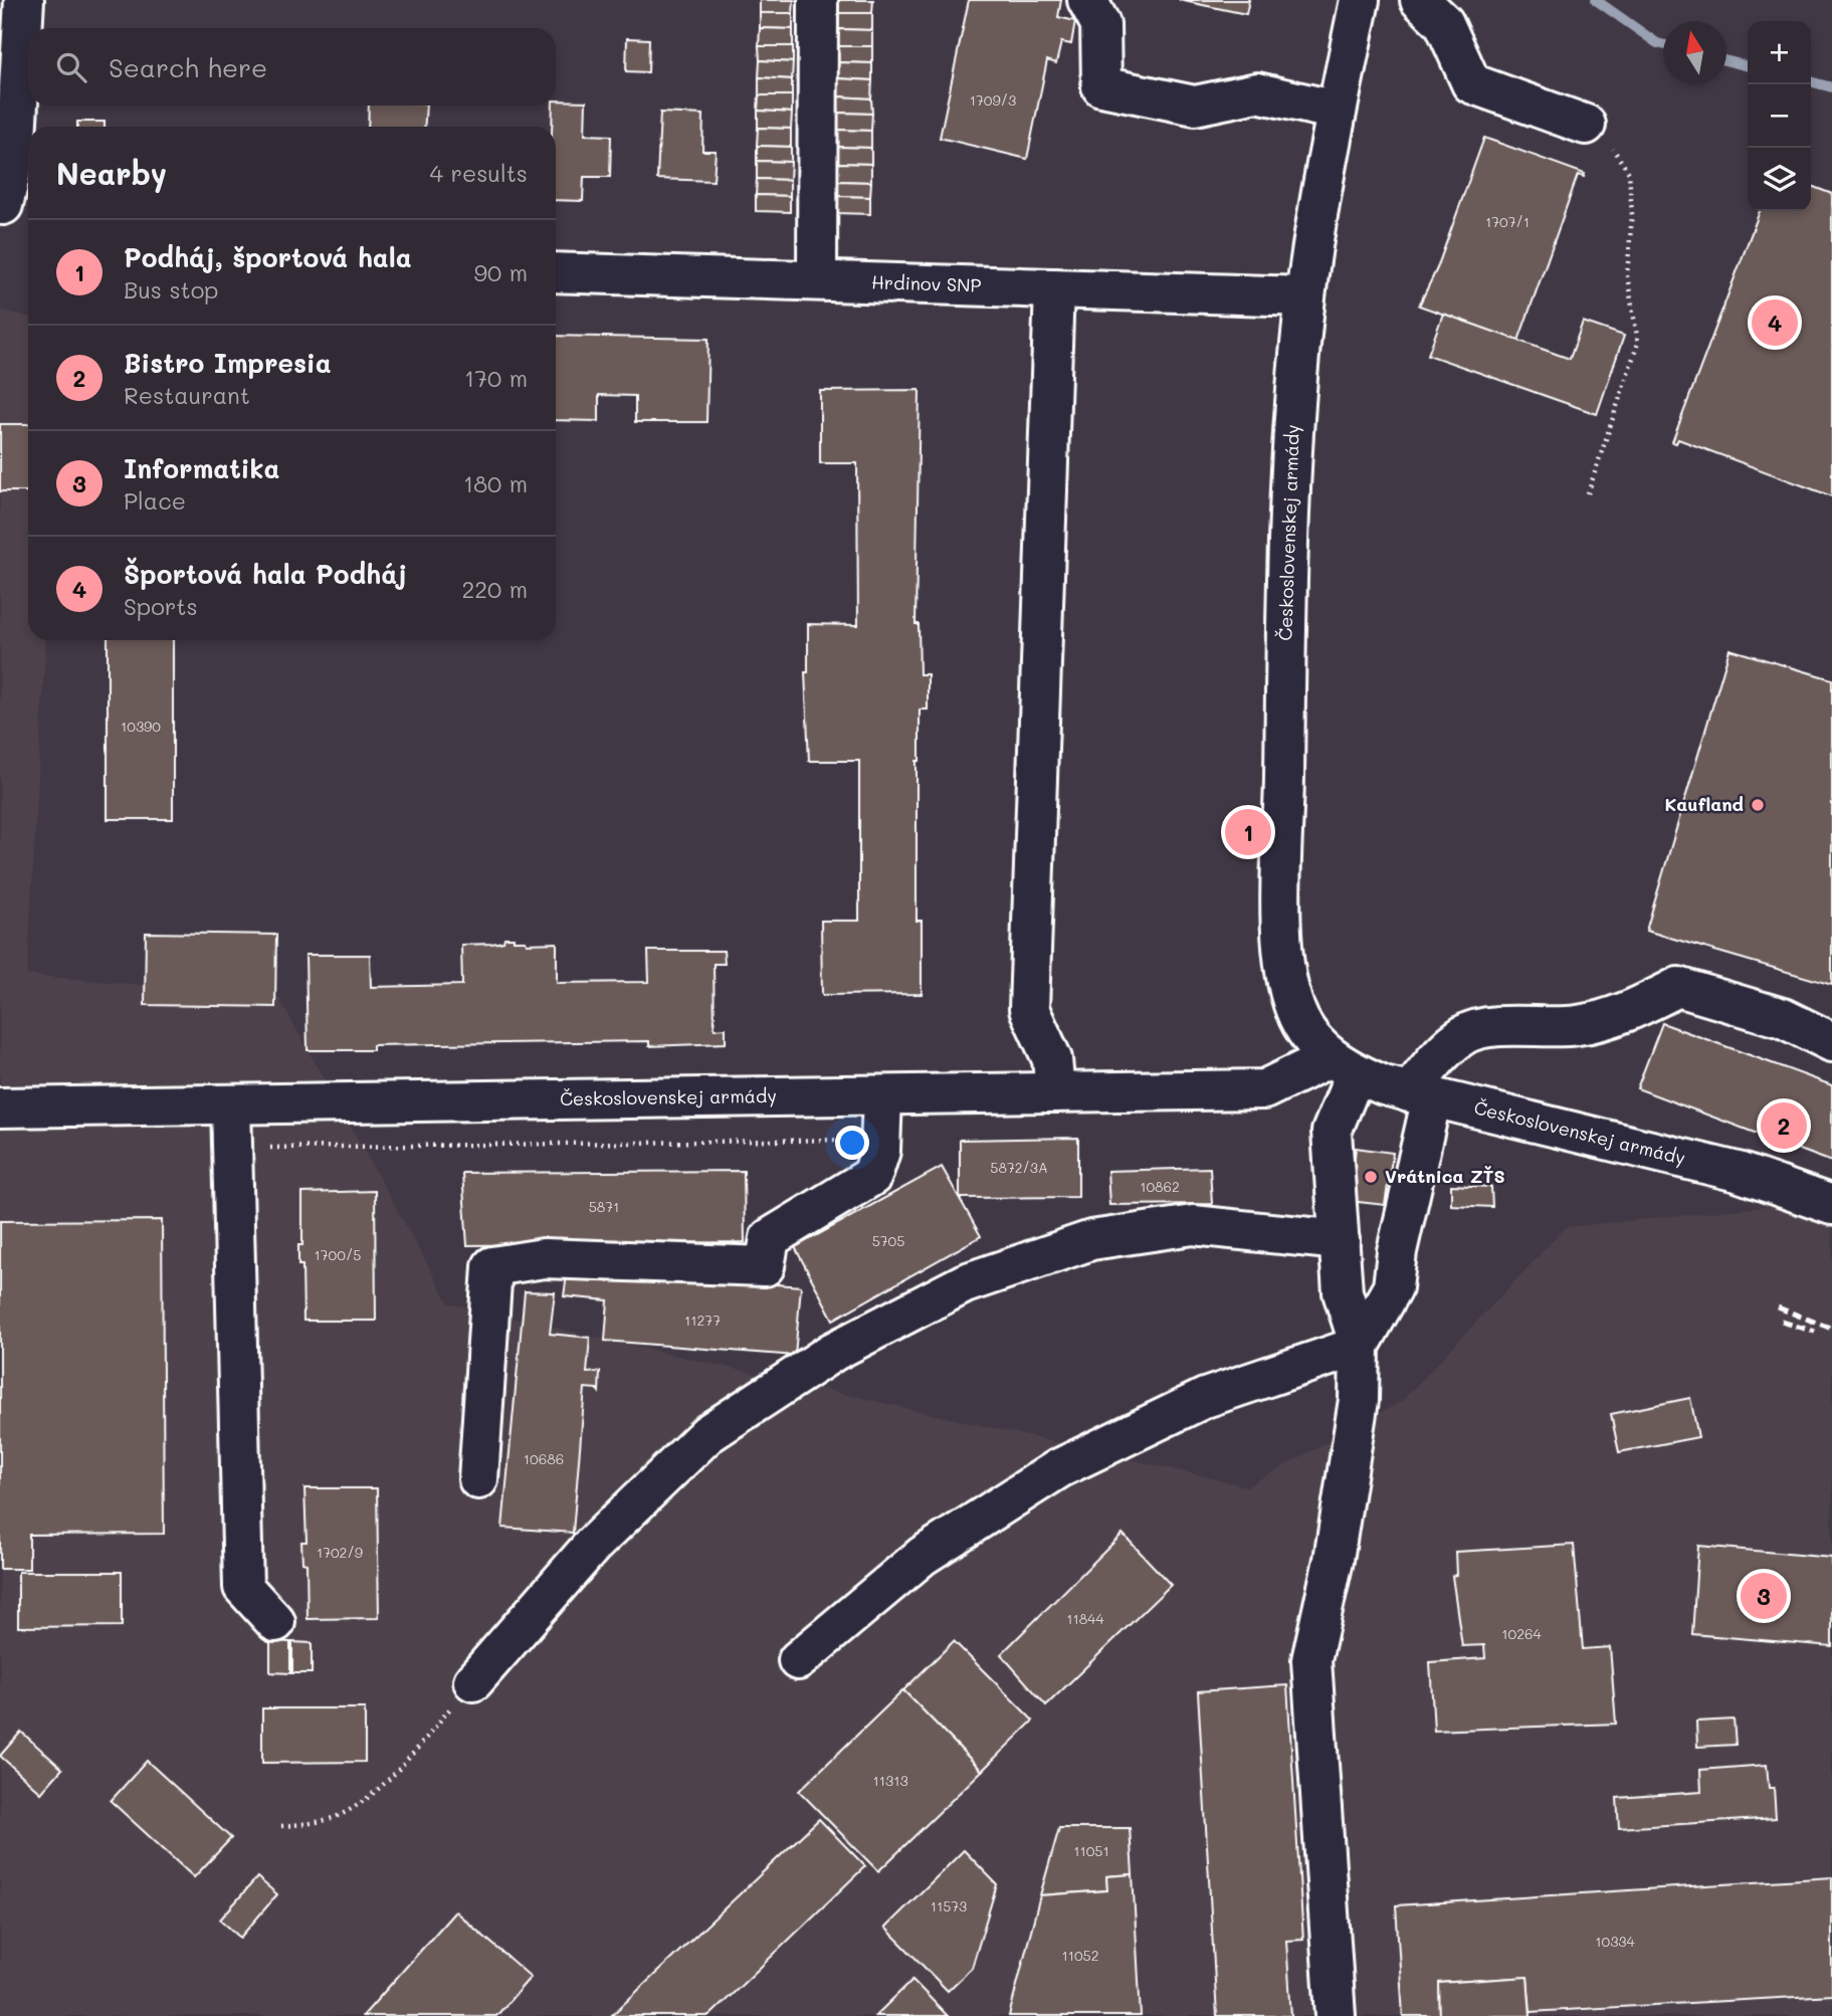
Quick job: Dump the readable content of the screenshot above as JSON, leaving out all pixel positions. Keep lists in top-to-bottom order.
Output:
{
  "streets": {
    "street": ["Hrdinov SNP", "Československej armády"]
  },
  "crossings": [
    ["Hrdinov SNP", "Československej armády"]
  ],
  "places": ["Kaufland", "Vrátnica ZŤS"],
  "house_numbers": [
    "1709/3",
    "1707/1",
    "10390",
    "5872/3A",
    "10862",
    "5871",
    "5705",
    "1700/5",
    "11277",
    "10686",
    "1702/9",
    "11844",
    "10264",
    "11313",
    "11051",
    "11573",
    "10334",
    "11052"
  ],
  "north": "top",
  "page": {
    "map_buttons": ["+", "−"],
    "search": "Search here",
    "heading": ["Nearby", "4 results"],
    "list": [
      {
        "mark": "1",
        "name": "Podháj, športová hala",
        "note": "Bus stop",
        "value": "90 m"
      },
      {
        "mark": "2",
        "name": "Bistro Impresia",
        "note": "Restaurant",
        "value": "170 m"
      },
      {
        "mark": "3",
        "name": "Informatika",
        "note": "Place",
        "value": "180 m"
      },
      {
        "mark": "4",
        "name": "Športová hala Podháj",
        "note": "Sports",
        "value": "220 m"
      }
    ],
    "pins": [
      "4",
      "1",
      "2",
      "3"
    ]
  }
}
